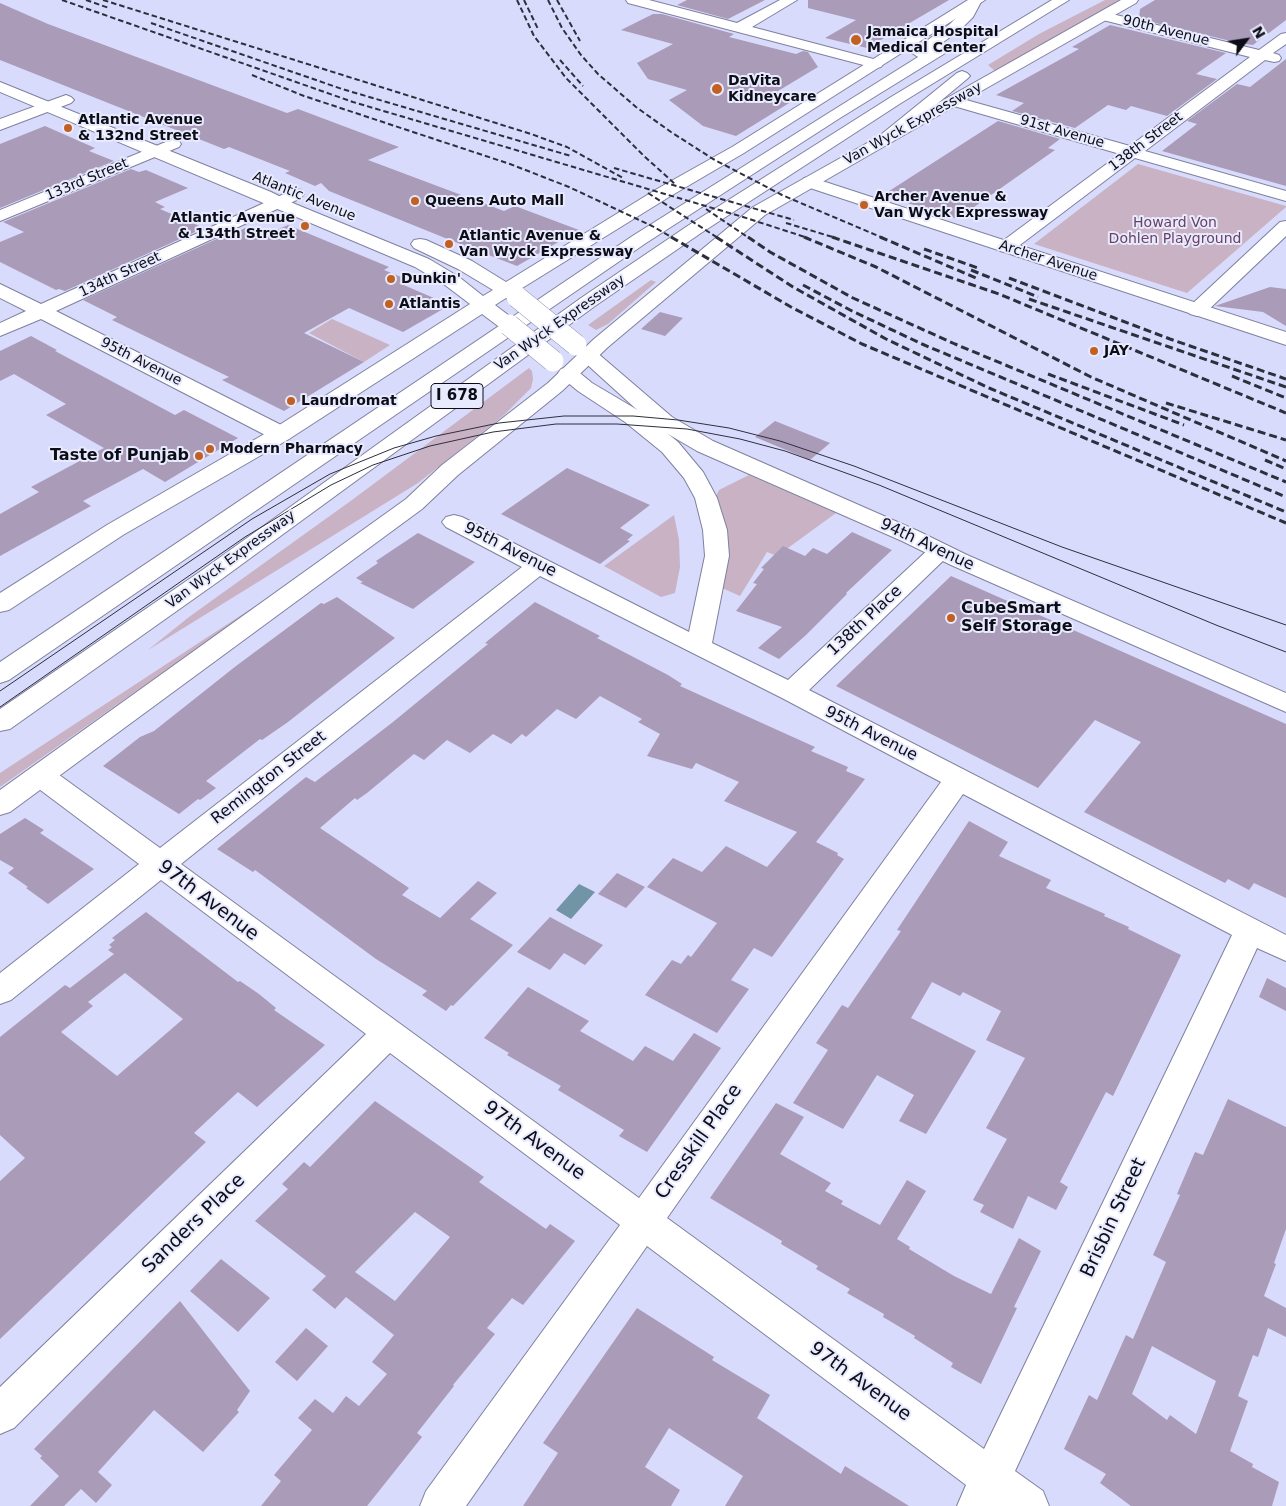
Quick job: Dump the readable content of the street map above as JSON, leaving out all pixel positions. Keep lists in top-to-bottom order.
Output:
{
  "streets": {
    "main road": [
      "90th Avenue",
      "Van Wyck Expressway",
      "91st Avenue",
      "138th Street",
      "133rd Street",
      "Atlantic Avenue",
      "Archer Avenue",
      "134th Street",
      "95th Avenue",
      "I 678",
      "94th Avenue",
      "138th Place",
      "Remington Street",
      "97th Avenue",
      "Cresskill Place",
      "Brisbin Street",
      "Sanders Place"
    ]
  },
  "crossings": [
    ["90th Avenue", "Van Wyck Expressway"],
    ["90th Avenue", "138th Street"],
    ["Van Wyck Expressway", "91st Avenue"],
    ["Van Wyck Expressway", "Atlantic Avenue"],
    ["Van Wyck Expressway", "Archer Avenue"],
    ["Van Wyck Expressway", "94th Avenue"],
    ["Van Wyck Expressway", "97th Avenue"],
    ["91st Avenue", "138th Street"],
    ["138th Street", "Archer Avenue"],
    ["133rd Street", "Atlantic Avenue"],
    ["Atlantic Avenue", "134th Street"],
    ["134th Street", "95th Avenue"],
    ["95th Avenue", "138th Place"],
    ["95th Avenue", "Remington Street"],
    ["95th Avenue", "Cresskill Place"],
    ["95th Avenue", "Brisbin Street"],
    ["94th Avenue", "138th Place"],
    ["Remington Street", "97th Avenue"],
    ["97th Avenue", "Cresskill Place"],
    ["97th Avenue", "Brisbin Street"],
    ["97th Avenue", "Sanders Place"]
  ],
  "parks": ["Howard Von Dohlen Playground"],
  "places": [
    "Jamaica Hospital Medical Center",
    "DaVita Kidneycare",
    "Atlantic Avenue & 132nd Street",
    "Queens Auto Mall",
    "Archer Avenue & Van Wyck Expressway",
    "Atlantic Avenue & 134th Street",
    "Atlantic Avenue & Van Wyck Expressway",
    "Dunkin'",
    "Atlantis",
    "JAY",
    "Laundromat",
    "Modern Pharmacy",
    "Taste of Punjab",
    "CubeSmart Self Storage"
  ],
  "north": "top right"
}
